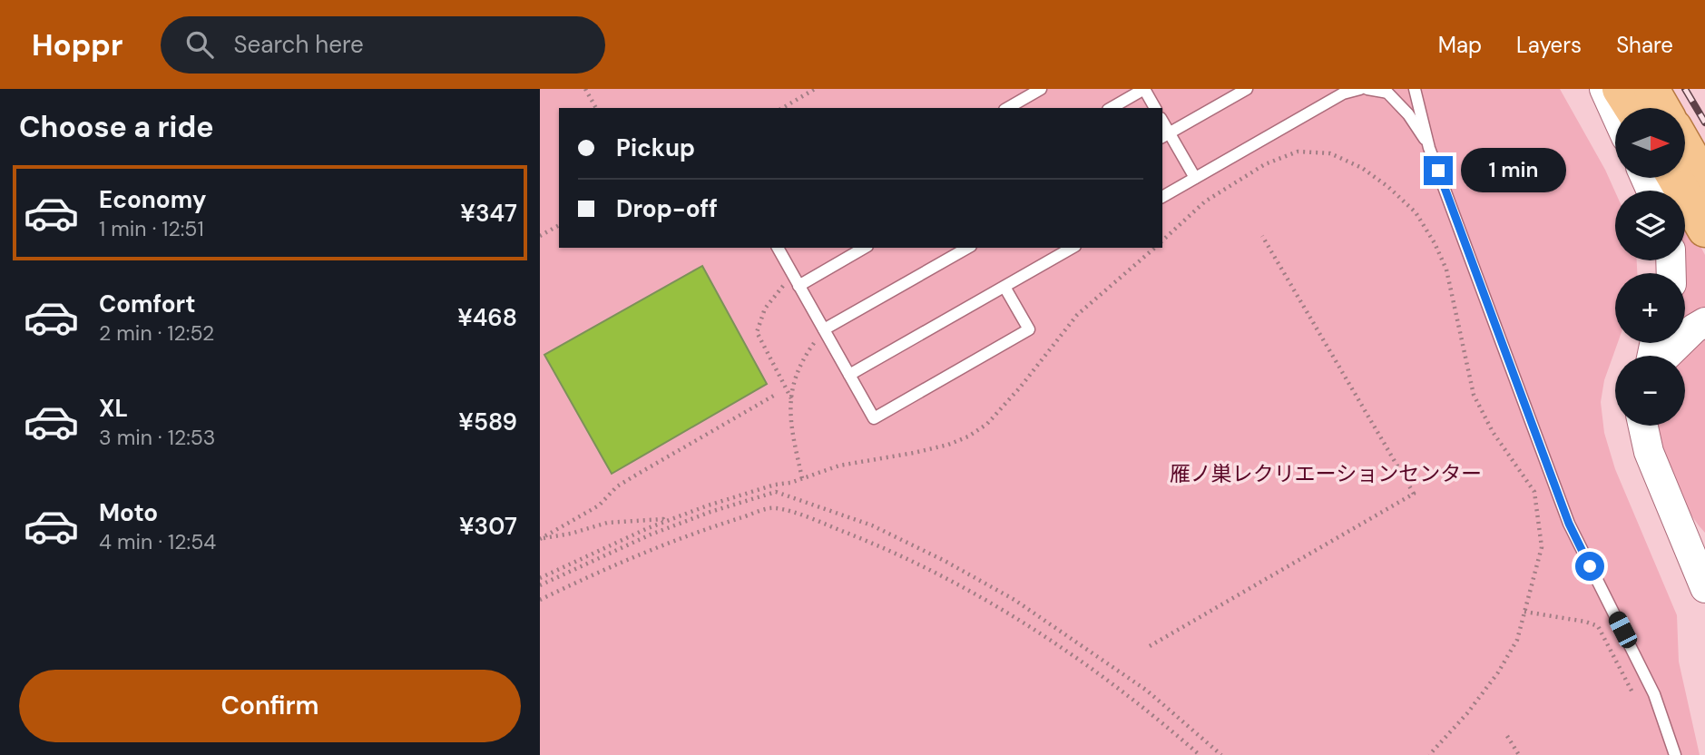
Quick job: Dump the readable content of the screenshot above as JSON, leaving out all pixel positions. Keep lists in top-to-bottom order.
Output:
{
  "parks": ["雁ノ巣レクリエーションセンター"],
  "north": "right",
  "page": {
    "header": "Hoppr",
    "search": "Search here",
    "nav": ["Map", "Layers", "Share"],
    "heading": "Choose a ride",
    "map_buttons": ["+", "−"],
    "banner": ["Pickup", "Drop-off"],
    "bubble": "1 min",
    "list": [
      {
        "name": "Economy",
        "note": "1 min · 12:51",
        "value": "¥347"
      },
      {
        "name": "Comfort",
        "note": "2 min · 12:52",
        "value": "¥468"
      },
      {
        "name": "XL",
        "note": "3 min · 12:53",
        "value": "¥589"
      },
      {
        "name": "Moto",
        "note": "4 min · 12:54",
        "value": "¥307"
      }
    ],
    "buttons": "Confirm"
  }
}
